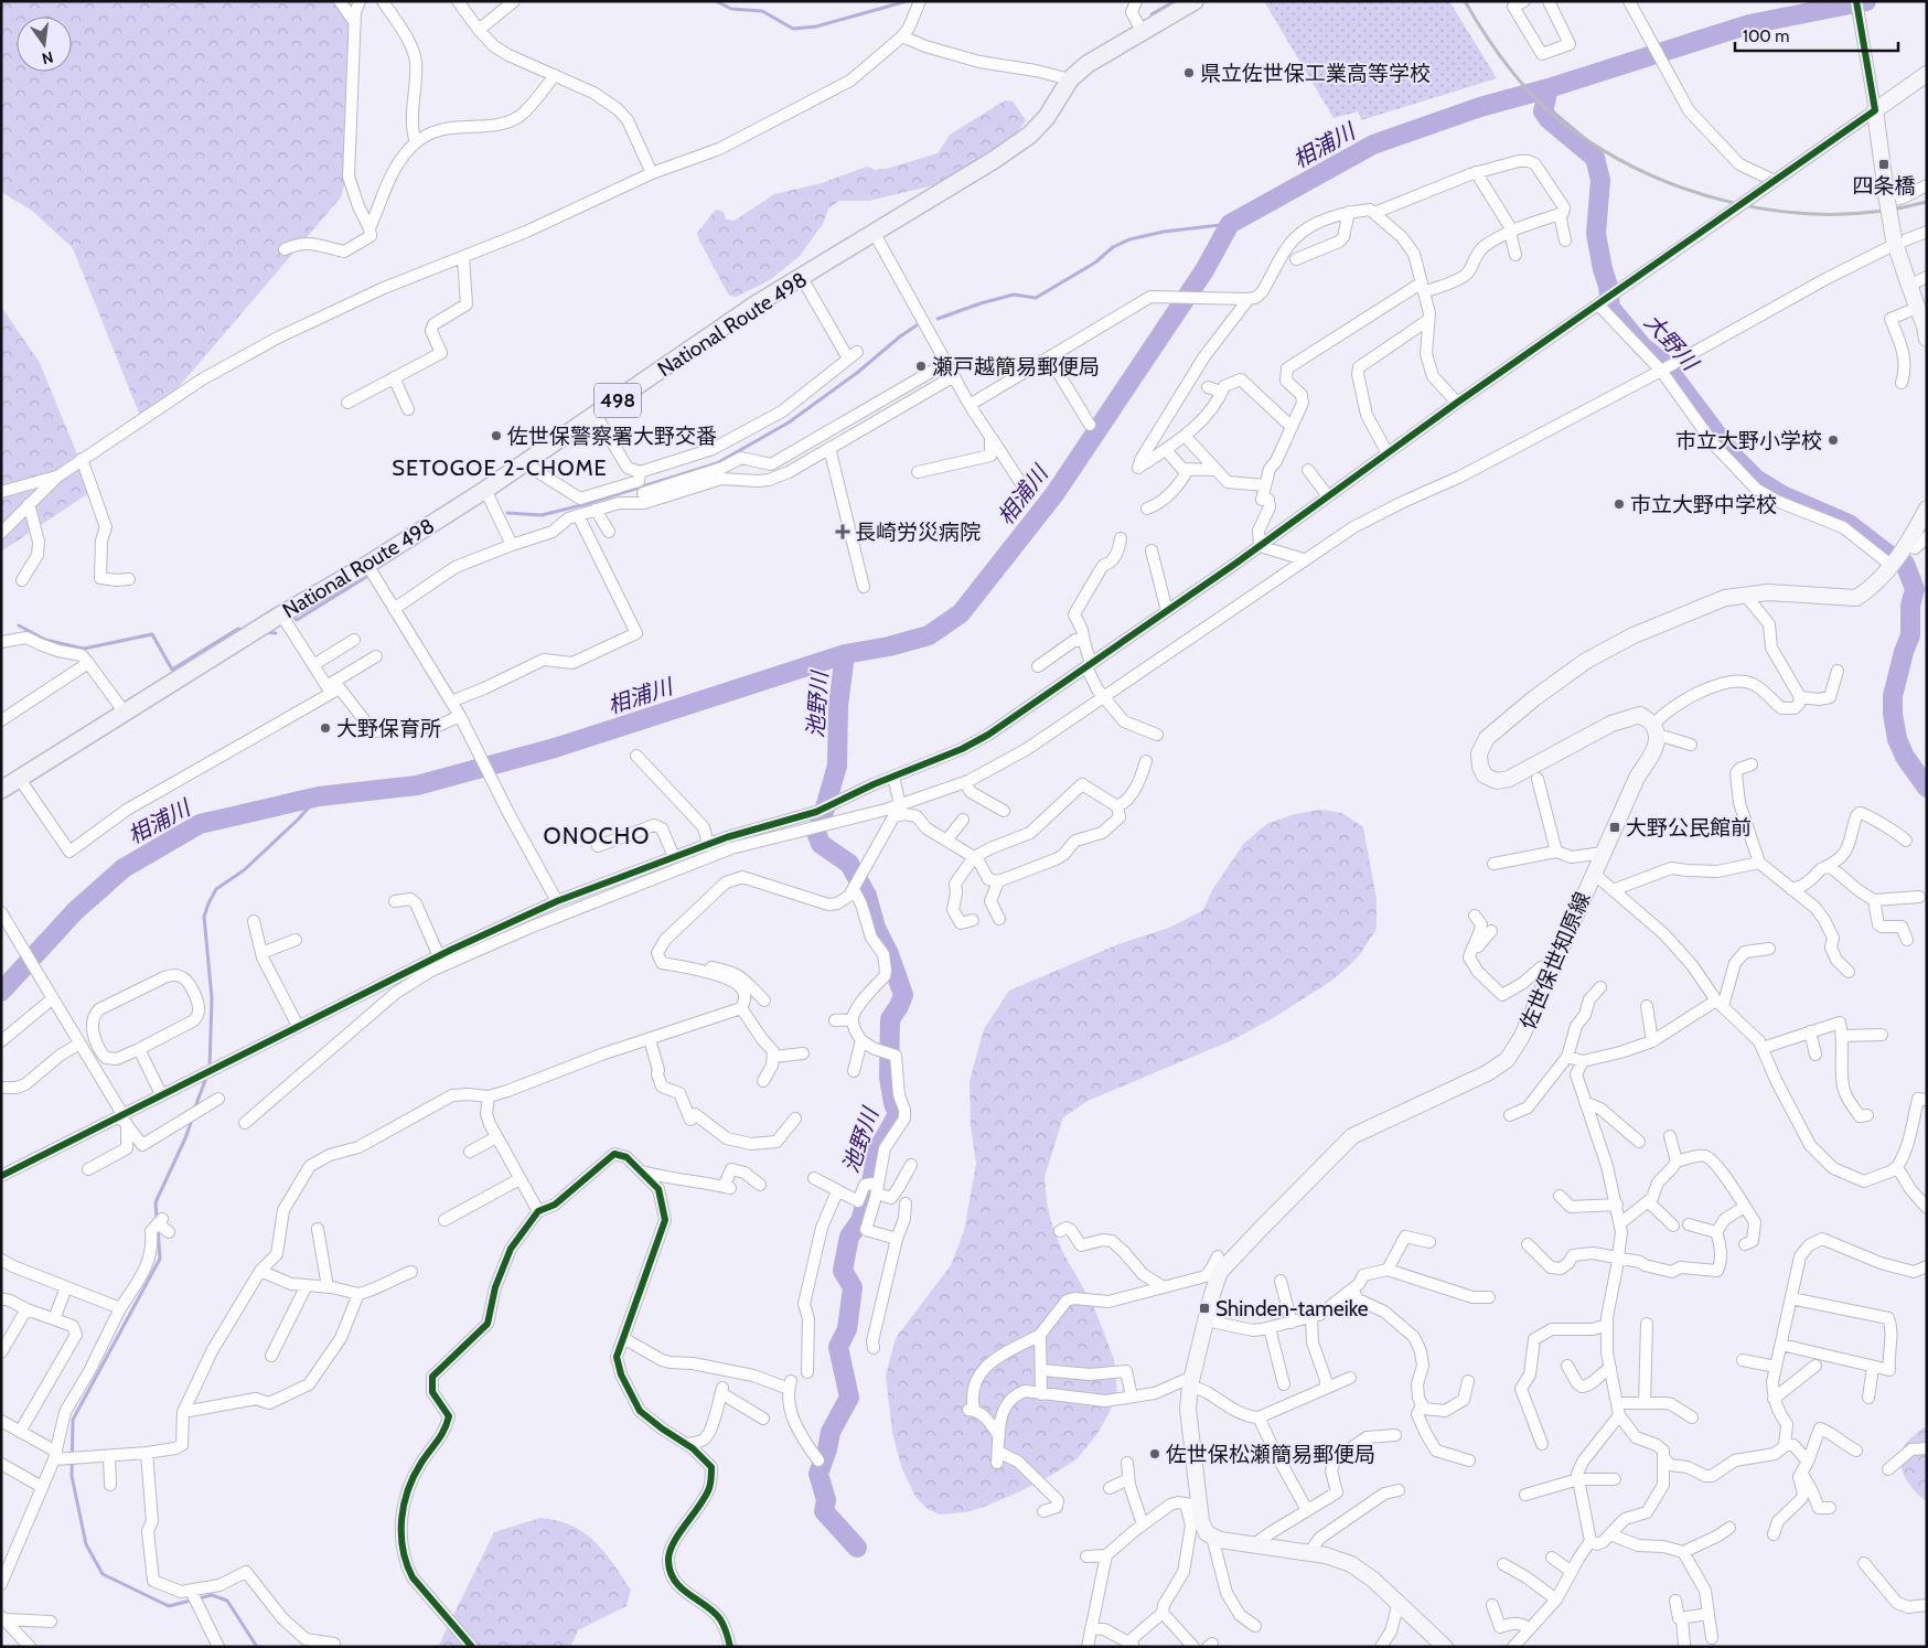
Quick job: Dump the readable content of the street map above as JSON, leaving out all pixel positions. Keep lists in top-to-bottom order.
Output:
{
  "streets": {
    "highway": ["National Route 498", "498"],
    "main road": ["佐世保世知原線"]
  },
  "districts": ["SETOGOE 2-CHOME", "ONOCHO"],
  "water": ["相浦川", "大野川", "池野川"],
  "places": {
    "other": [
      "県立佐世保工業高等学校",
      "瀬戸越簡易郵便局",
      "佐世保警察署大野交番",
      "市立大野小学校",
      "市立大野中学校",
      "大野保育所",
      "佐世保松瀬簡易郵便局"
    ],
    "transit": ["四条橋", "大野公民館前", "Shinden-tameike"],
    "health": ["長崎労災病院"]
  },
  "scale_bar": "100 m",
  "north": "bottom"
}
